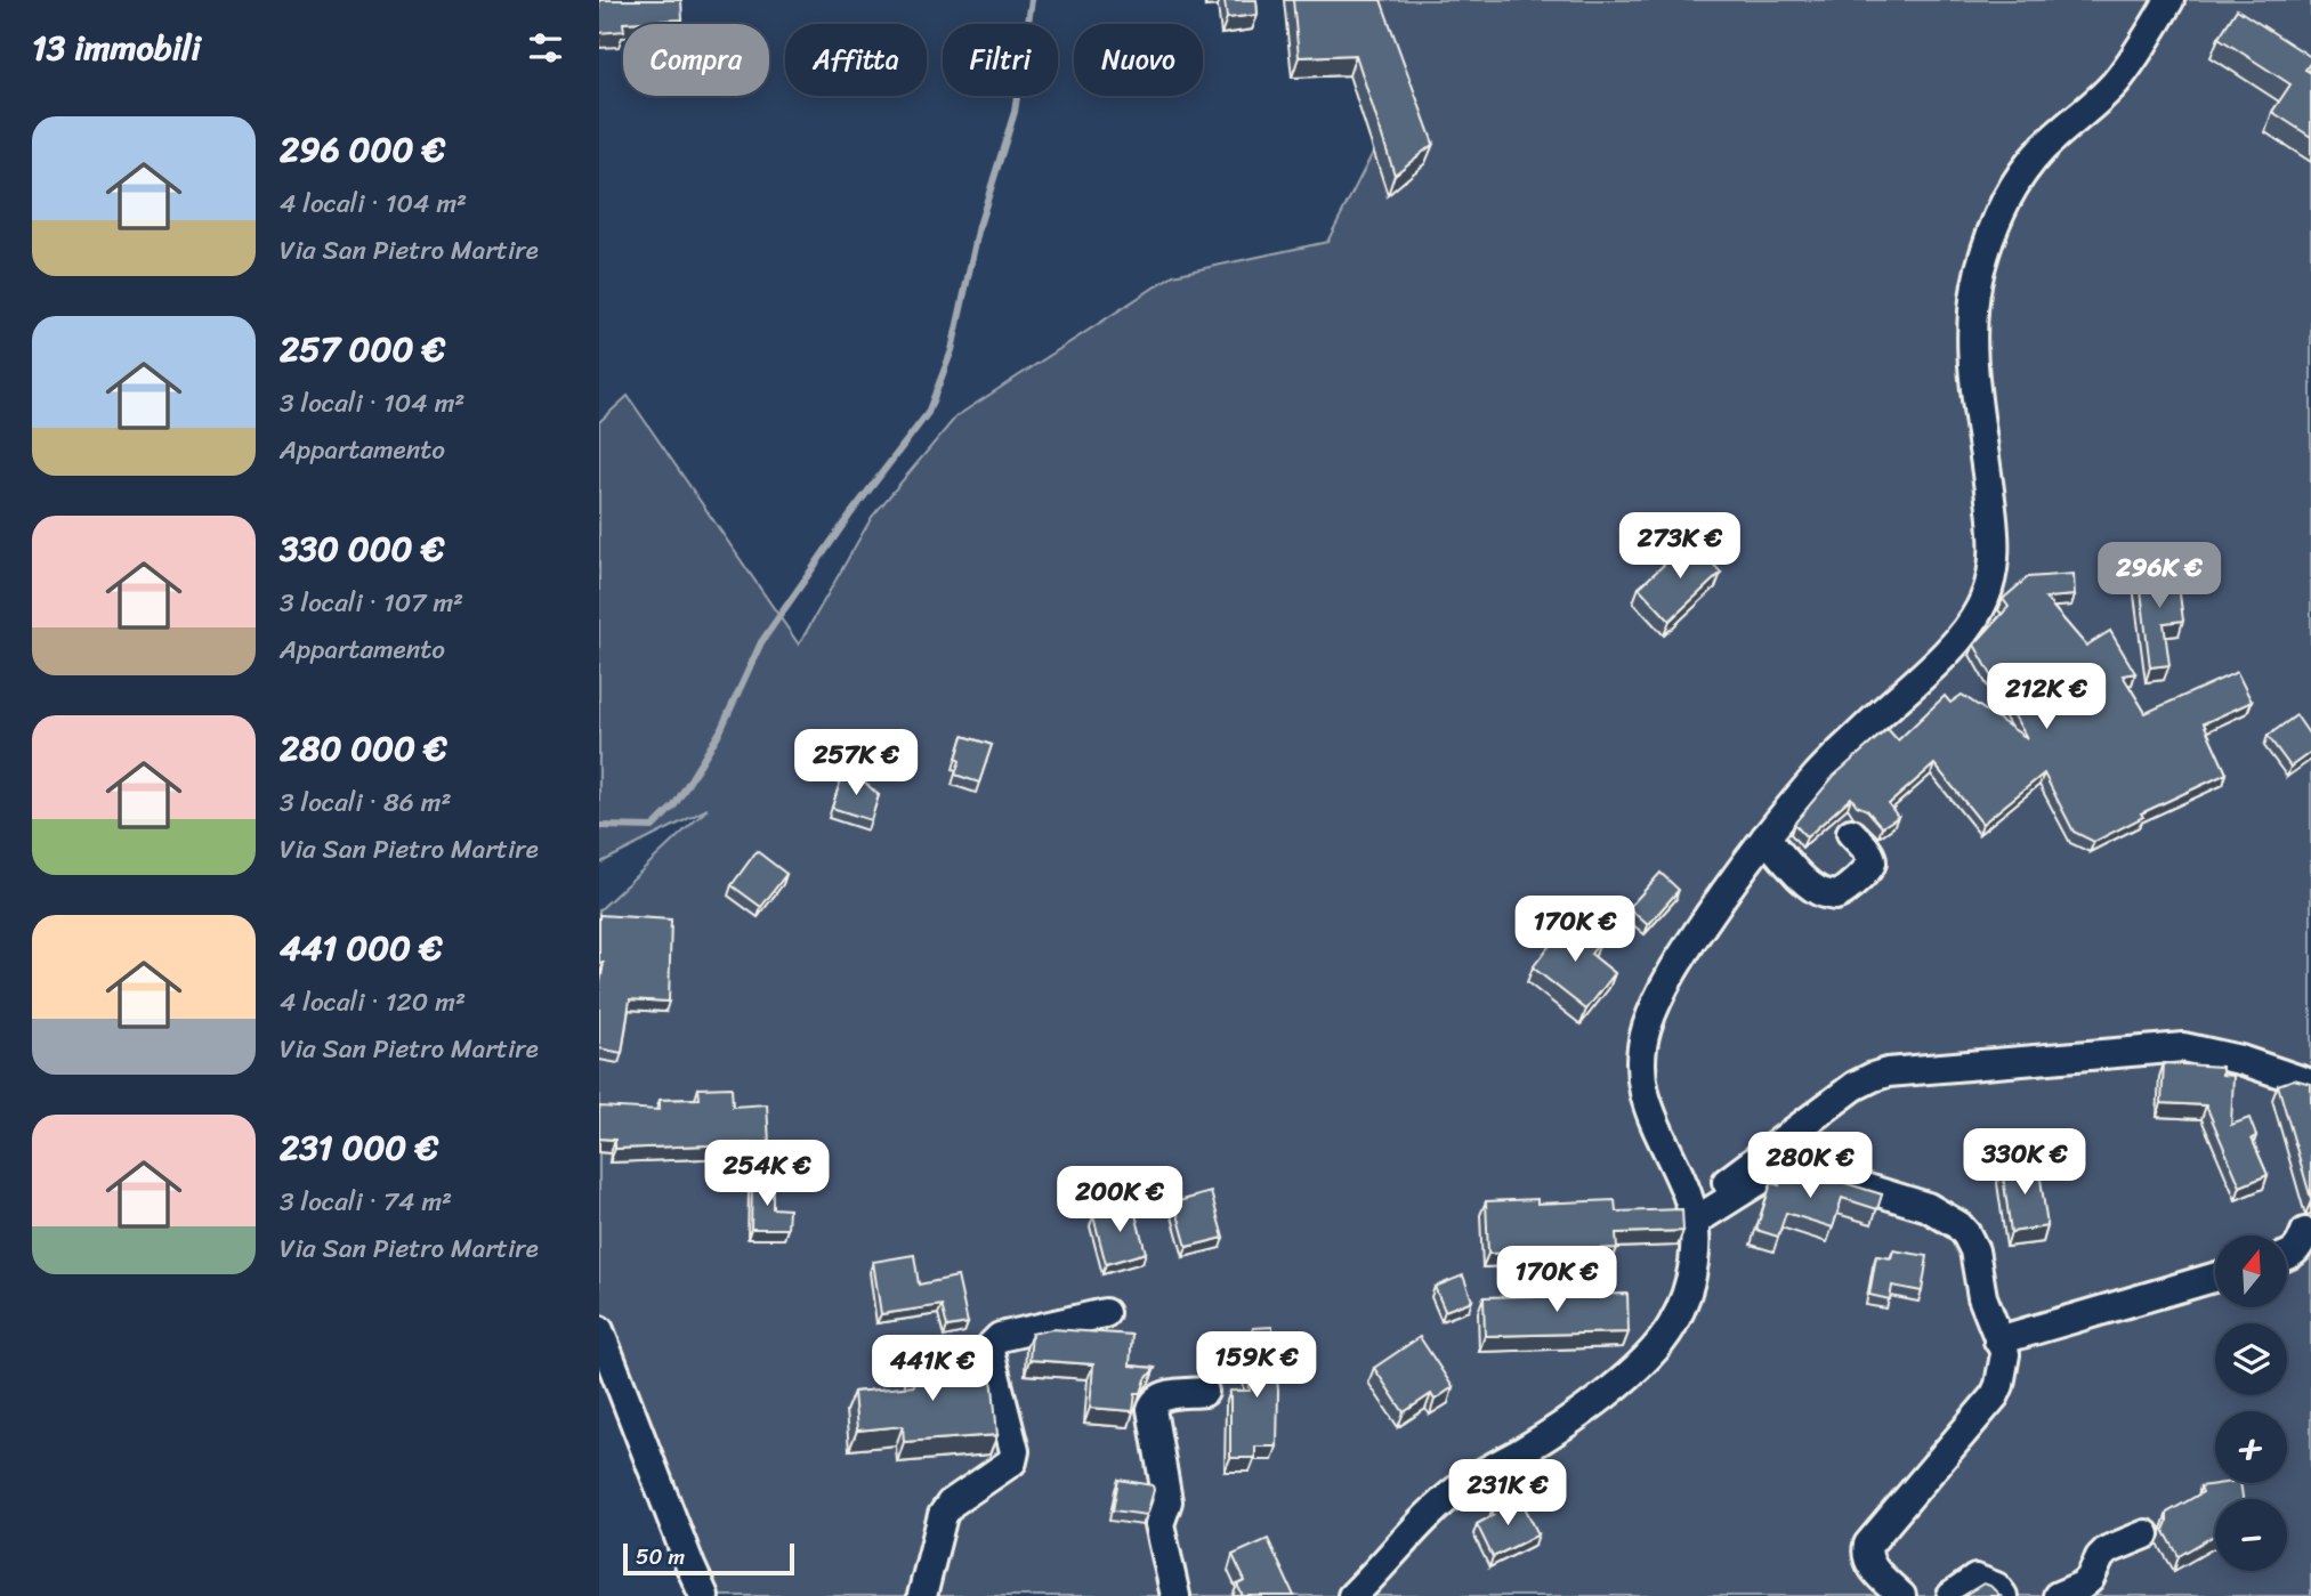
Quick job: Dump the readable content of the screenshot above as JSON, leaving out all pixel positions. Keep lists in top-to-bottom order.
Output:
{
  "scale_bar": "50 m",
  "north": "top",
  "page": {
    "heading": "13 immobili",
    "chip": [
      "Compra",
      "Affitta",
      "Filtri",
      "Nuovo"
    ],
    "list": [
      {
        "name": "296 000 €",
        "note": "4 locali · 104 m² · Via San Pietro Martire"
      },
      {
        "name": "257 000 €",
        "note": "3 locali · 104 m² · Appartamento"
      },
      {
        "name": "330 000 €",
        "note": "3 locali · 107 m² · Appartamento"
      },
      {
        "name": "280 000 €",
        "note": "3 locali · 86 m² · Via San Pietro Martire"
      },
      {
        "name": "441 000 €",
        "note": "4 locali · 120 m² · Via San Pietro Martire"
      },
      {
        "name": "231 000 €",
        "note": "3 locali · 74 m² · Via San Pietro Martire"
      }
    ],
    "price": [
      "273K €",
      "296K €",
      "212K €",
      "257K €",
      "170K €",
      "330K €",
      "280K €",
      "254K €",
      "200K €",
      "170K €",
      "159K €",
      "441K €",
      "231K €"
    ],
    "map_buttons": ["+", "−"],
    "scale": "50 m"
  }
}
